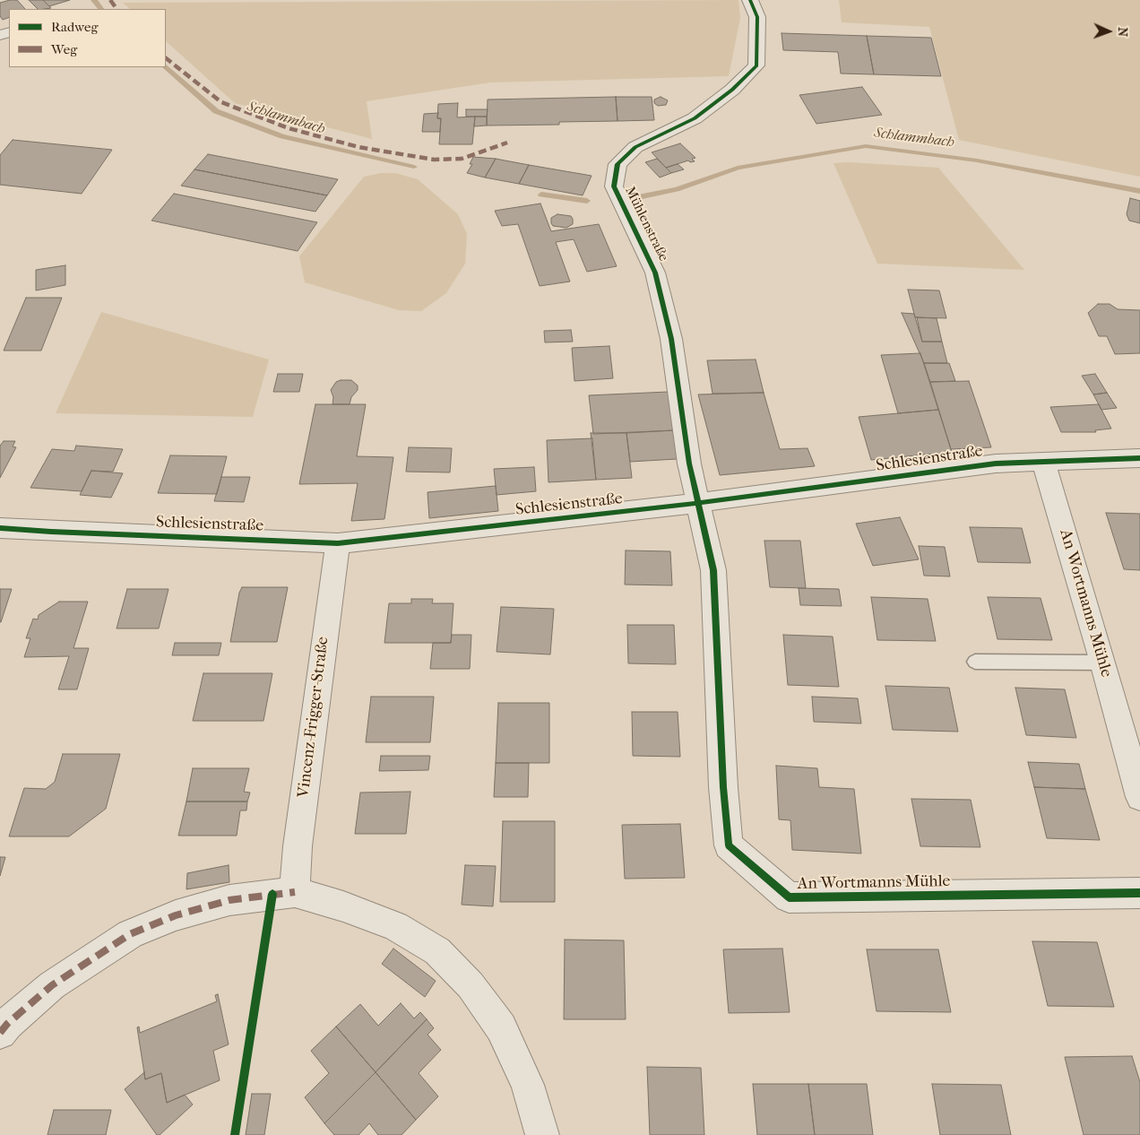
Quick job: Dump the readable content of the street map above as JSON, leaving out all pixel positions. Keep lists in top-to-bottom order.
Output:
{
  "streets": {
    "street": [
      "Mühlenstraße",
      "Schlesienstraße",
      "An Wortmanns Mühle",
      "Vincenz-Frigger-Straße"
    ]
  },
  "crossings": [
    ["Mühlenstraße", "Schlesienstraße"],
    ["Mühlenstraße", "An Wortmanns Mühle"],
    ["Schlesienstraße", "An Wortmanns Mühle"],
    ["Schlesienstraße", "Vincenz-Frigger-Straße"]
  ],
  "water": ["Schlammbach"],
  "legend": ["Radweg", "Weg"],
  "north": "right"
}
